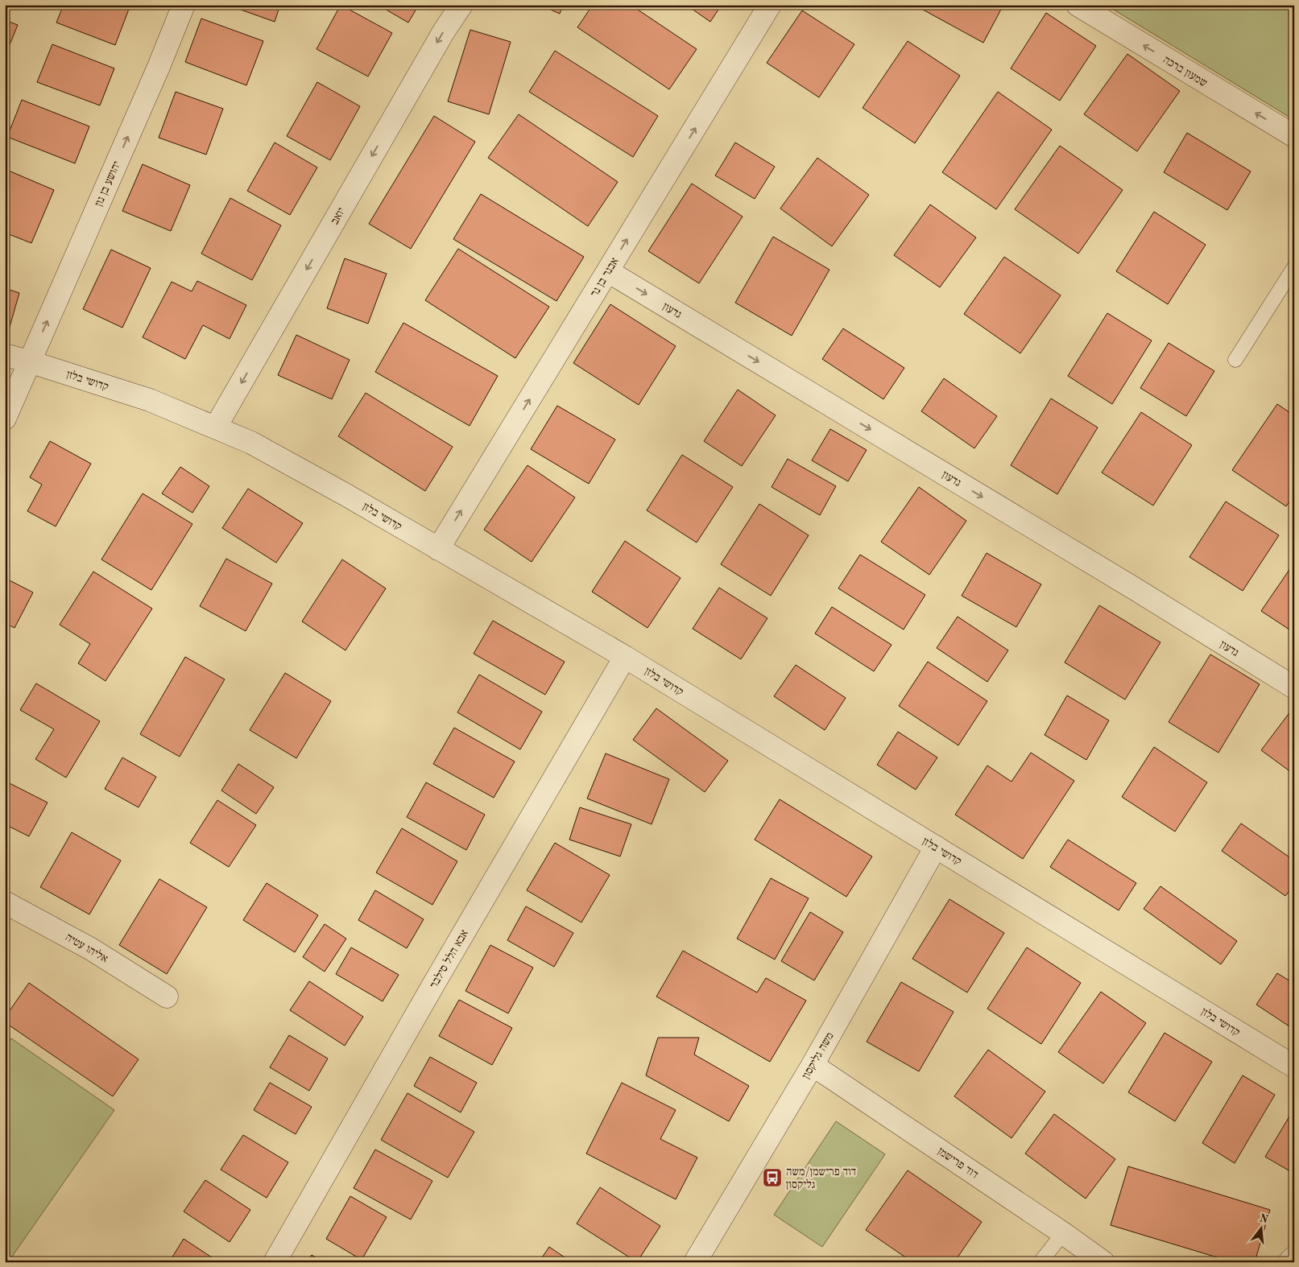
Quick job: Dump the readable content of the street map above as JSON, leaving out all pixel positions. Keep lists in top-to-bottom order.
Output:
{
  "streets": {
    "street": [
      "שמעון ברכה",
      "יהושע בן נון",
      "יואב",
      "אבנר בן נר",
      "גדעון",
      "קדושי בלזן",
      "אליהו עטיה",
      "אבא הלל סילבר",
      "משה גליקסון",
      "דוד פרישמן"
    ]
  },
  "crossings": [
    ["יהושע בן נון", "קדושי בלזן"],
    ["יואב", "קדושי בלזן"],
    ["אבנר בן נר", "גדעון"],
    ["אבנר בן נר", "קדושי בלזן"],
    ["קדושי בלזן", "אבא הלל סילבר"],
    ["קדושי בלזן", "משה גליקסון"],
    ["משה גליקסון", "דוד פרישמן"]
  ],
  "one_way": [
    "שמעון ברכה",
    "יהושע בן נון",
    "יואב",
    "אבנר בן נר",
    "גדעון"
  ],
  "places": {
    "bus stop": ["דוד פרישמן/משה גליקסון"]
  },
  "north": "top"
}
